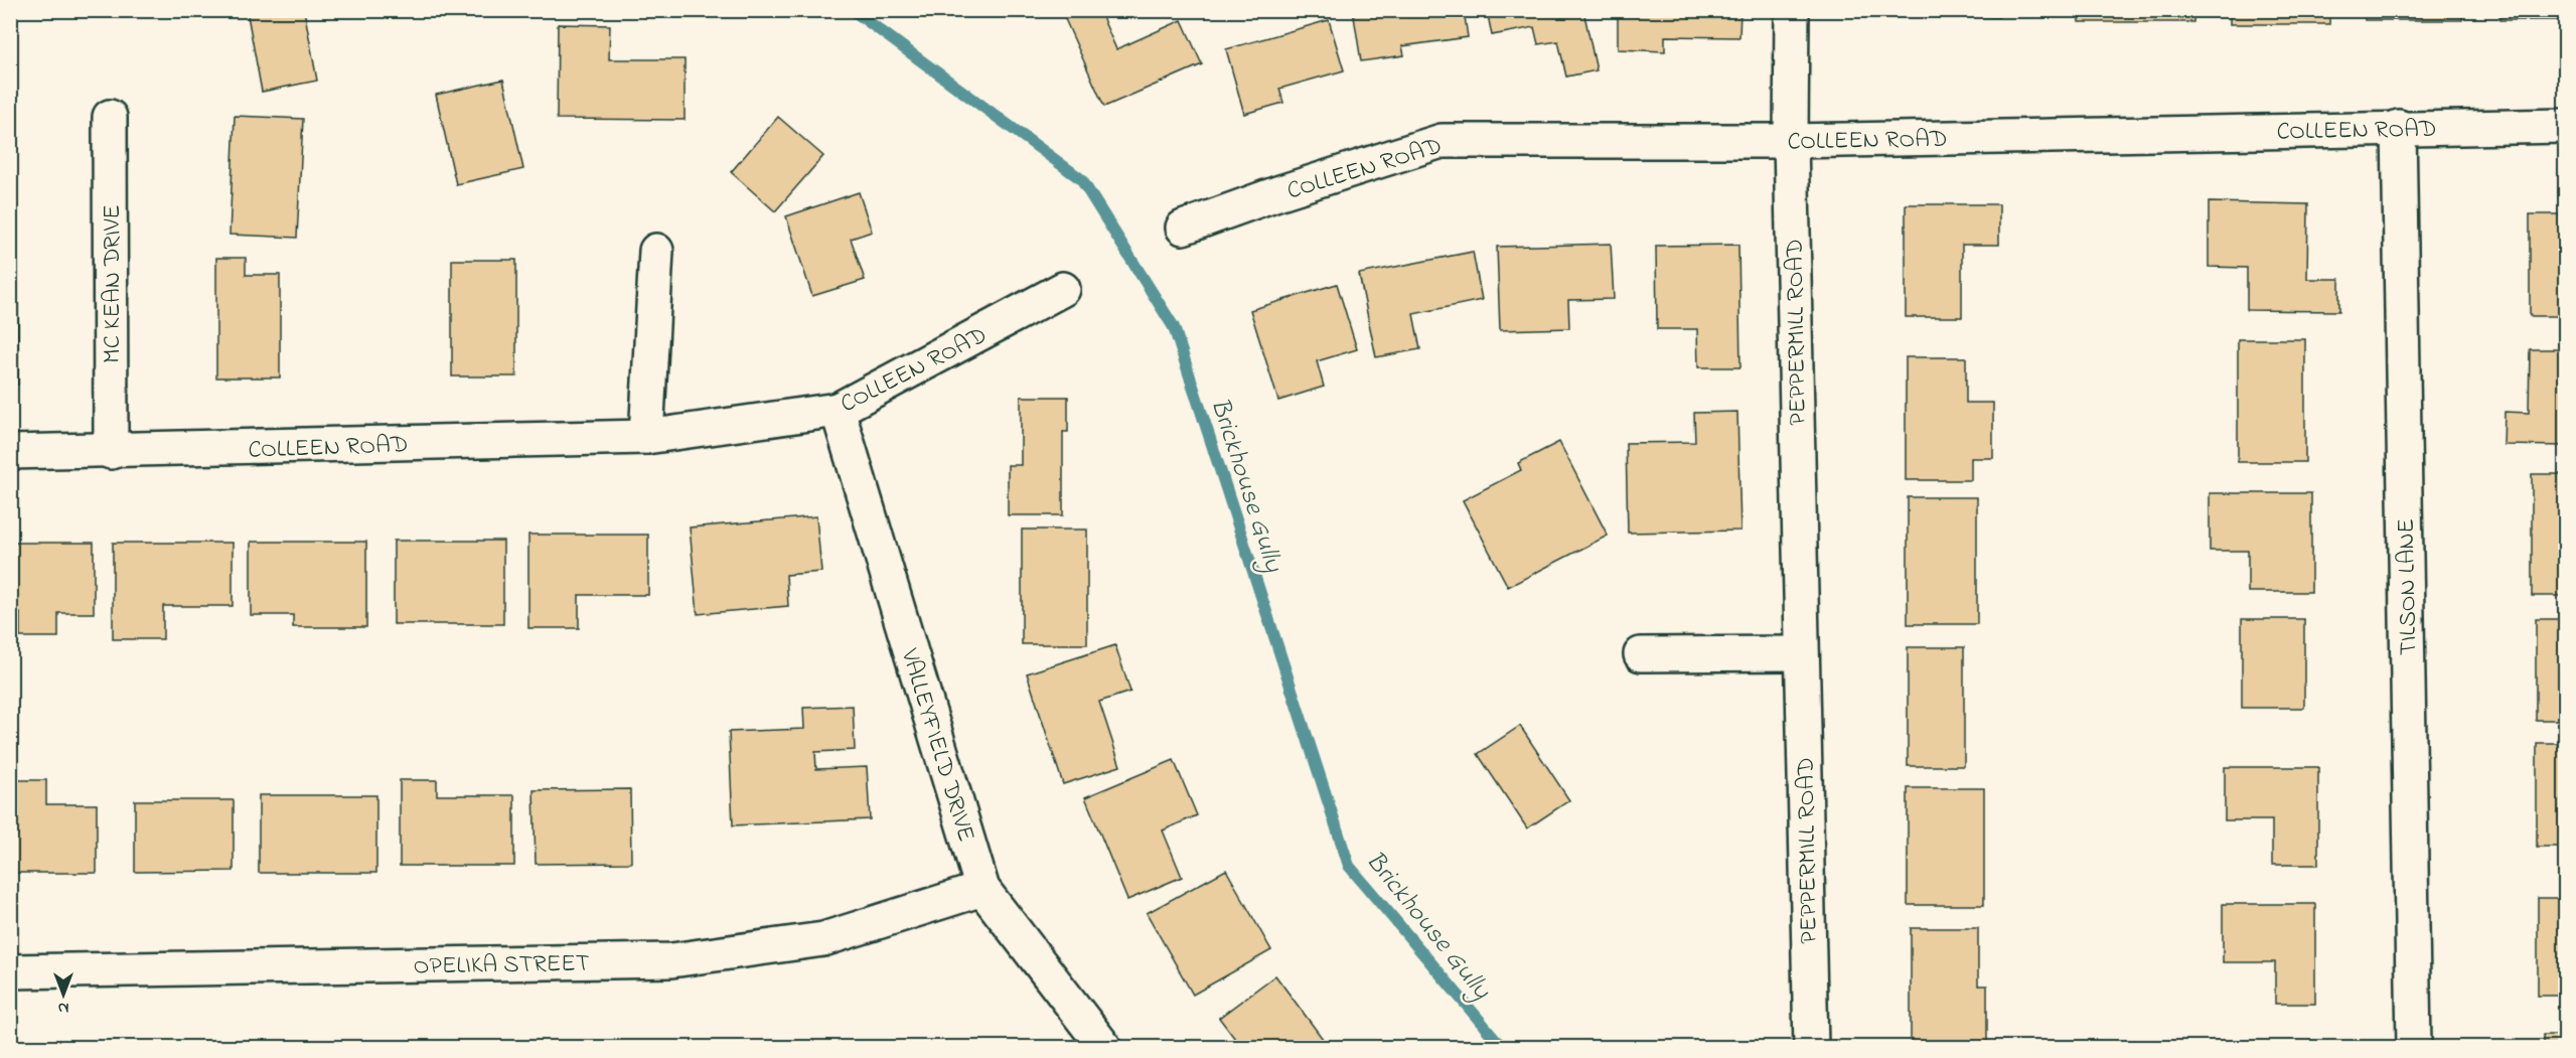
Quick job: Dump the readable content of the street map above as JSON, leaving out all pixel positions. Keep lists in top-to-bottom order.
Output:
{
  "streets": {
    "street": [
      "COLLEEN ROAD",
      "MC KEAN DRIVE",
      "PEPPERMILL ROAD",
      "TILSON LANE",
      "VALLEYFIELD DRIVE",
      "OPELIKA STREET"
    ]
  },
  "crossings": [
    ["COLLEEN ROAD", "MC KEAN DRIVE"],
    ["COLLEEN ROAD", "PEPPERMILL ROAD"],
    ["COLLEEN ROAD", "TILSON LANE"],
    ["COLLEEN ROAD", "VALLEYFIELD DRIVE"],
    ["VALLEYFIELD DRIVE", "OPELIKA STREET"]
  ],
  "water": ["Brickhouse Gully"],
  "north": "bottom"
}
